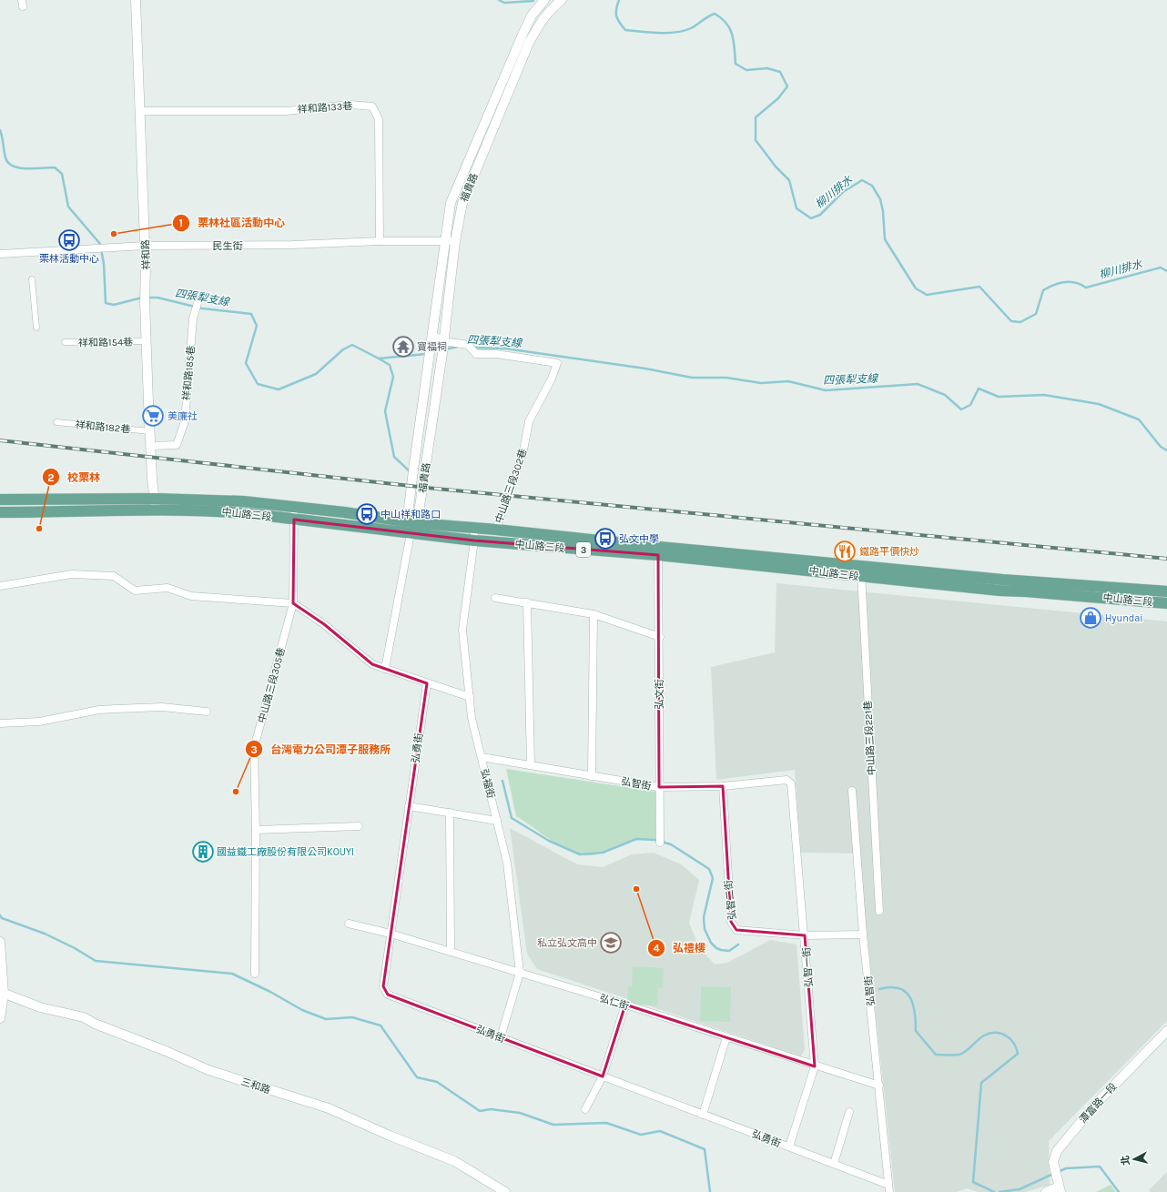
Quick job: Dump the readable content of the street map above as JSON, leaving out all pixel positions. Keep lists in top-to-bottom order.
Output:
{
  "streets": {
    "main road": ["中山路三段", "3"],
    "street": [
      "祥和路133巷",
      "福貴路",
      "民生街",
      "祥和路",
      "祥和路154巷",
      "祥和路185巷",
      "祥和路182巷",
      "中山路三段302巷",
      "中山路三段305巷",
      "弘文街",
      "中山路三段221巷",
      "弘勇街",
      "弘福街",
      "弘智街",
      "弘智二街",
      "弘智一街",
      "弘仁街",
      "三和路",
      "潭富路一段"
    ]
  },
  "crossings": [
    ["祥和路133巷", "民生街"],
    ["祥和路133巷", "祥和路"],
    ["福貴路", "民生街"],
    ["福貴路", "中山路三段302巷"],
    ["福貴路", "中山路三段"],
    ["民生街", "祥和路"],
    ["祥和路", "祥和路154巷"],
    ["祥和路", "祥和路185巷"],
    ["祥和路", "祥和路182巷"],
    ["祥和路", "中山路三段"],
    ["中山路三段302巷", "中山路三段"],
    ["中山路三段", "中山路三段305巷"],
    ["中山路三段", "弘文街"],
    ["中山路三段", "中山路三段221巷"],
    ["中山路三段", "弘福街"],
    ["弘文街", "弘智街"],
    ["弘勇街", "弘福街"],
    ["弘勇街", "弘智街"],
    ["弘勇街", "弘智一街"],
    ["弘勇街", "弘仁街"],
    ["弘福街", "弘智街"],
    ["弘福街", "弘仁街"],
    ["弘智街", "弘智二街"],
    ["弘智街", "弘智一街"],
    ["弘智街", "弘仁街"],
    ["弘智二街", "弘智一街"],
    ["弘智一街", "弘仁街"]
  ],
  "water": ["柳川排水", "四張犁支線"],
  "places": {
    "other": [
      "栗林社區活動中心",
      "校栗林",
      "台灣電力公司潭子服務所",
      "弘禮樓"
    ],
    "bus stop": ["栗林活動中心", "中山祥和路口", "弘文中學"],
    "temple": ["寶福祠"],
    "supermarket": ["美廉社"],
    "restaurant": ["鐵路平價快炒"],
    "shop": ["Hyundai"],
    "building": ["國益鐵工廠股份有限公司KOUYI"],
    "school or university": ["私立弘文高中"]
  },
  "north": "left"
}
